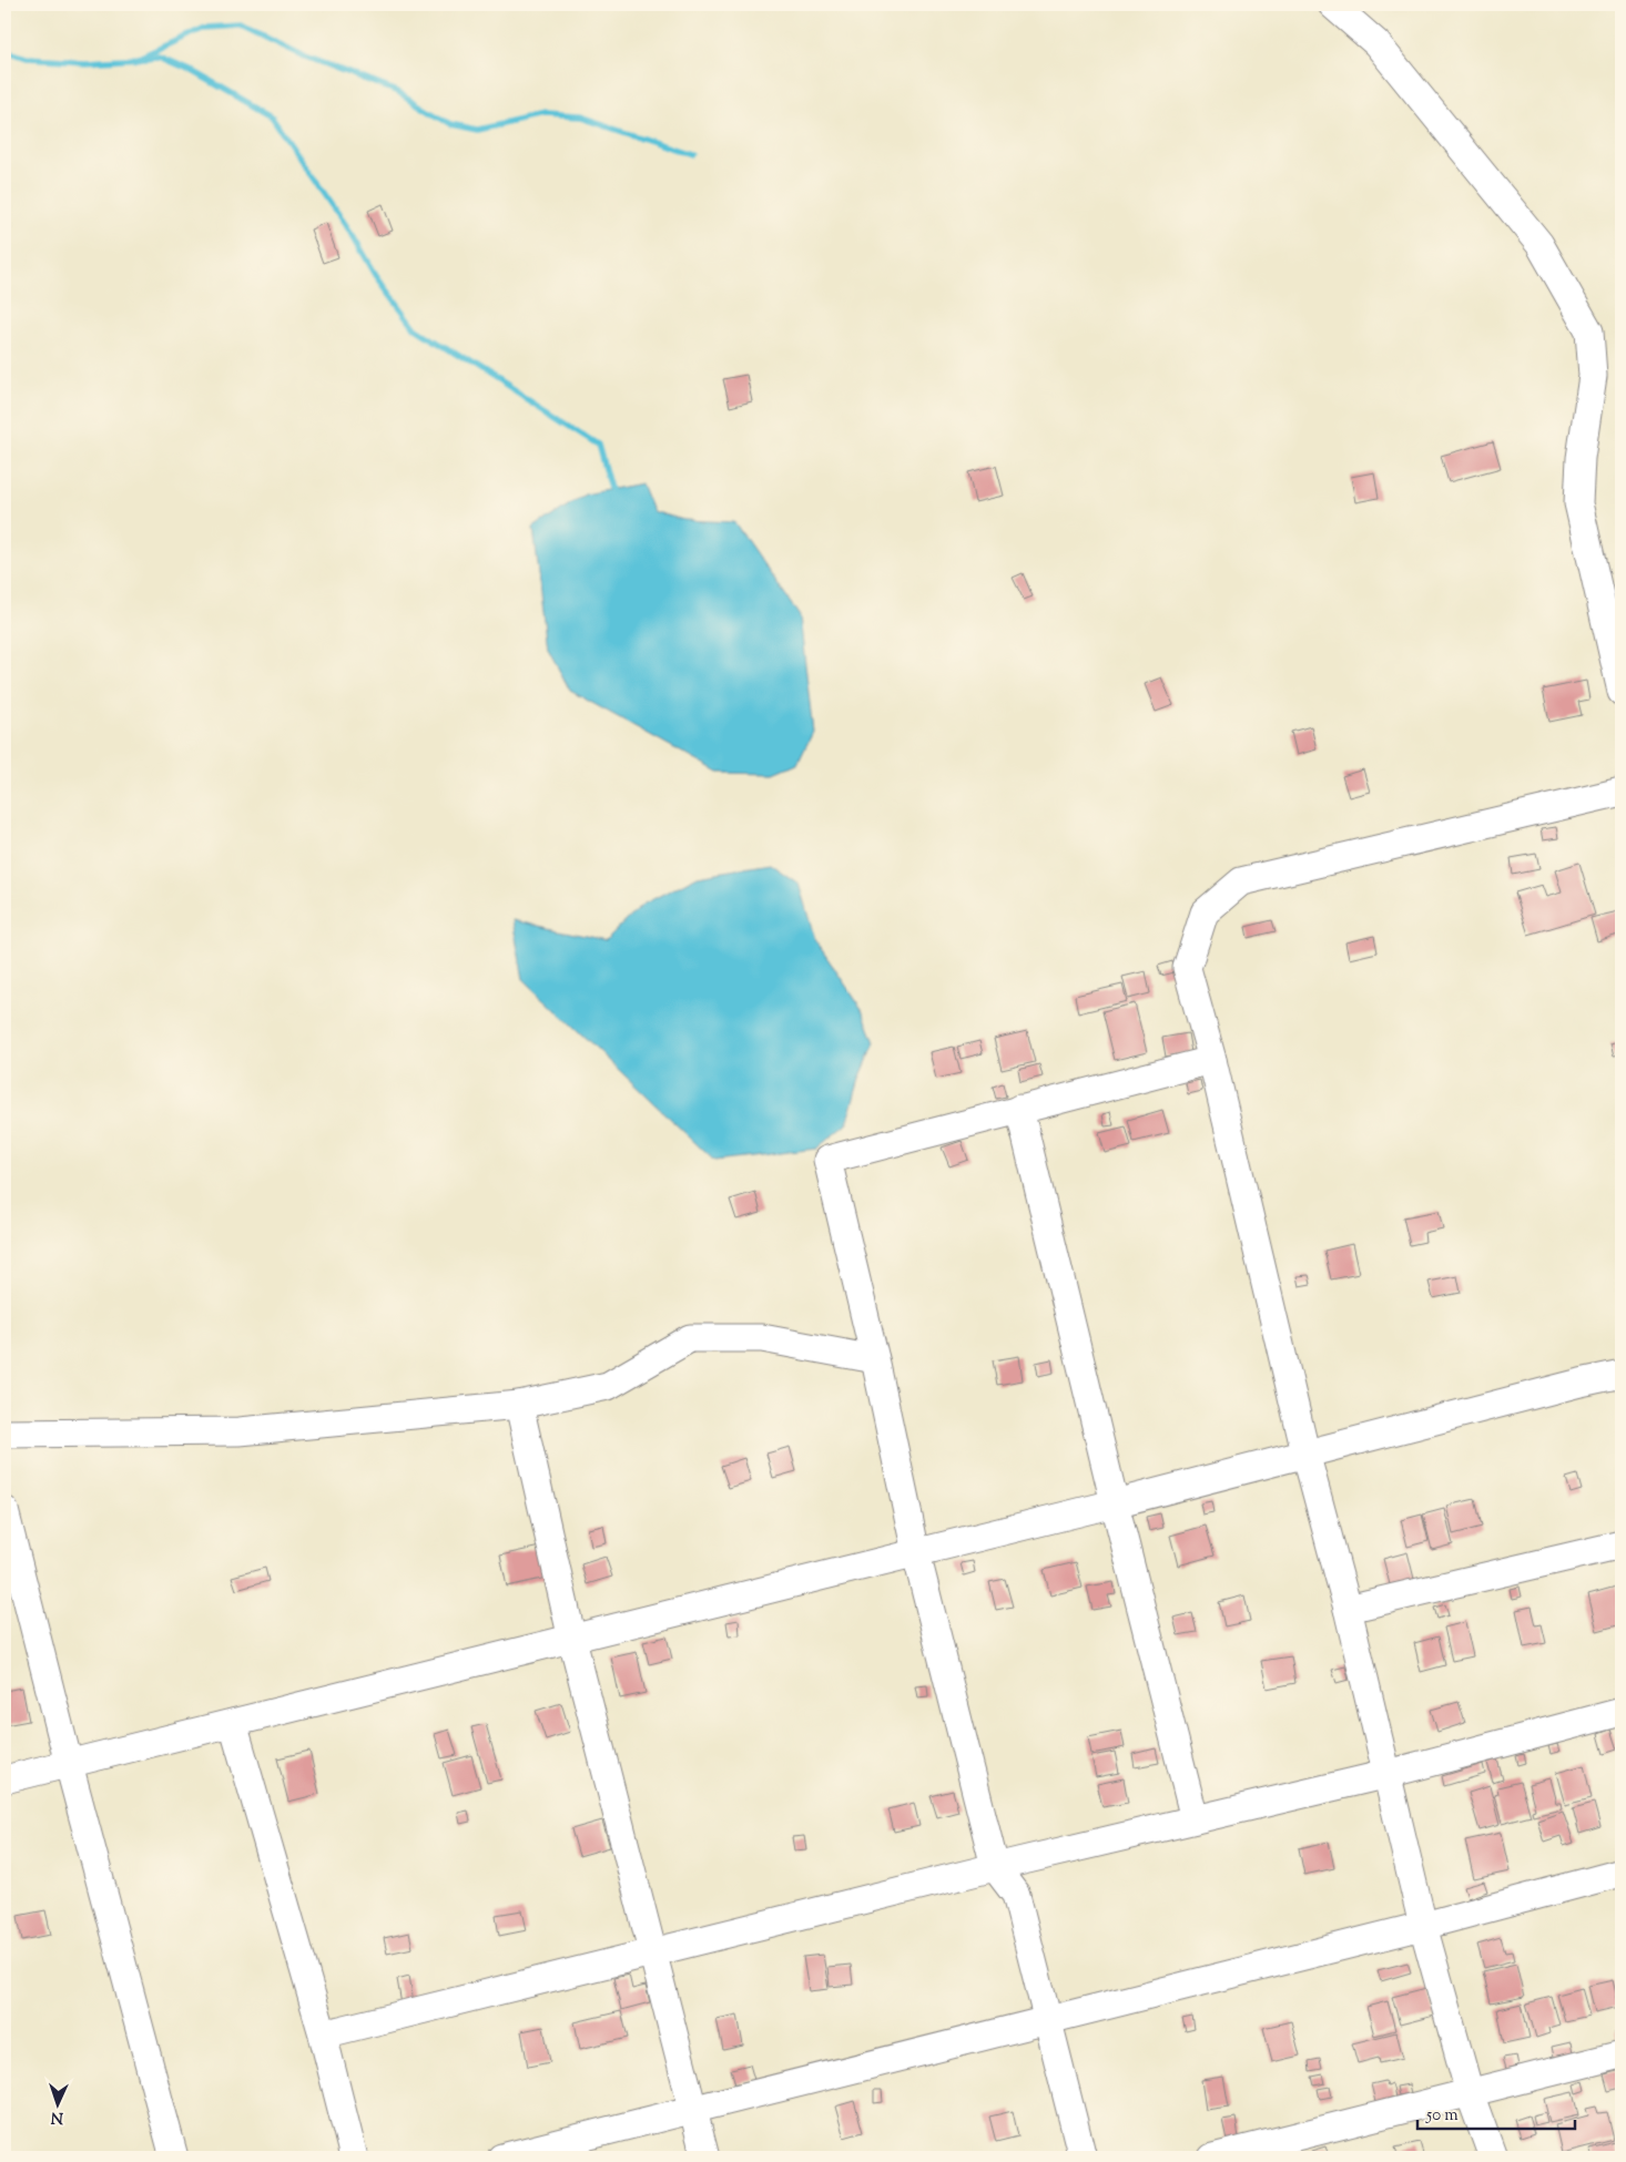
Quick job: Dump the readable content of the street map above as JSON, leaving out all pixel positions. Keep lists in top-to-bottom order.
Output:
{
  "scale_bar": "50 m",
  "north": "bottom"
}
